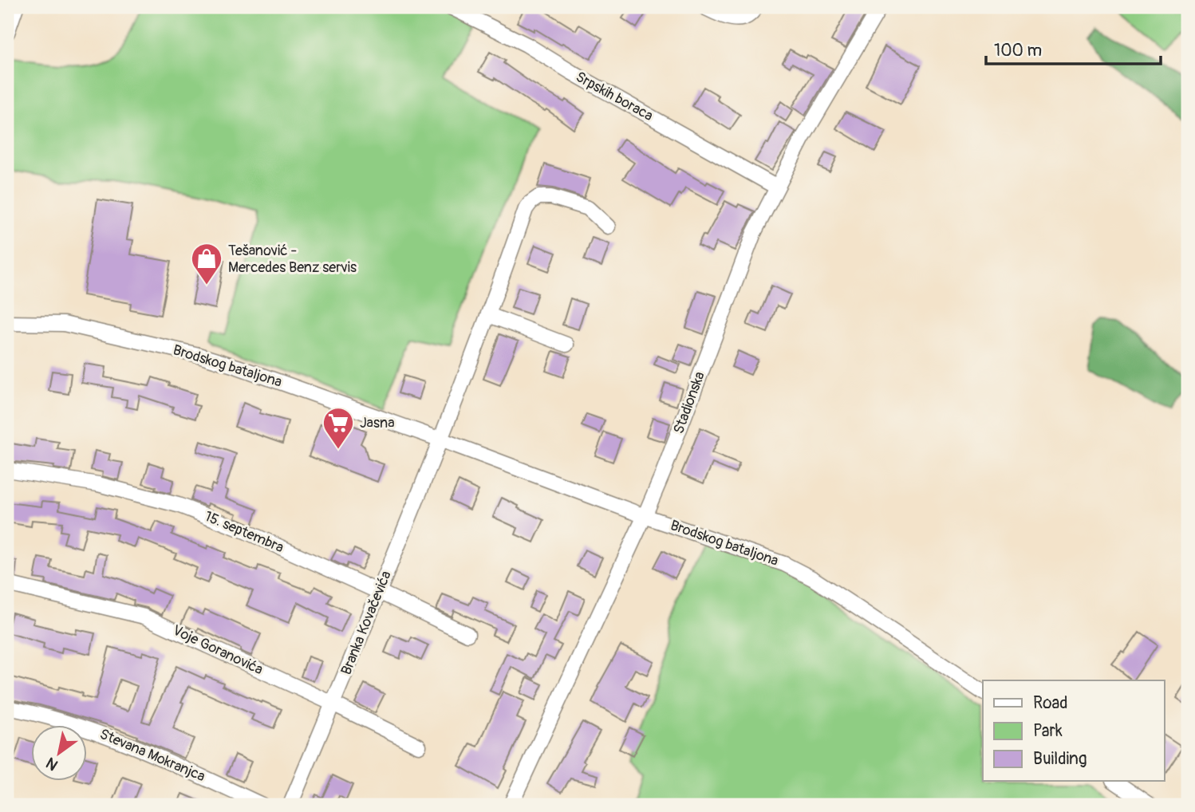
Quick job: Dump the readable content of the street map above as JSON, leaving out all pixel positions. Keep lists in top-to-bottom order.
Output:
{
  "streets": {
    "street": [
      "Srpskih boraca",
      "Brodskog bataljona",
      "Stadionska",
      "15. septembra",
      "Branka Kovačevića",
      "Voje Goranovića",
      "Stevana Mokranjca"
    ]
  },
  "crossings": [
    ["Srpskih boraca", "Stadionska"],
    ["Brodskog bataljona", "Stadionska"],
    ["Brodskog bataljona", "Branka Kovačevića"],
    ["15. septembra", "Branka Kovačevića"],
    ["Branka Kovačevića", "Voje Goranovića"]
  ],
  "places": {
    "shop": ["Tešanović - Mercedes Benz servis"],
    "supermarket": ["Jasna"]
  },
  "legend": ["Road", "Park", "Building"],
  "scale_bar": "100 m",
  "north": "bottom left"
}
